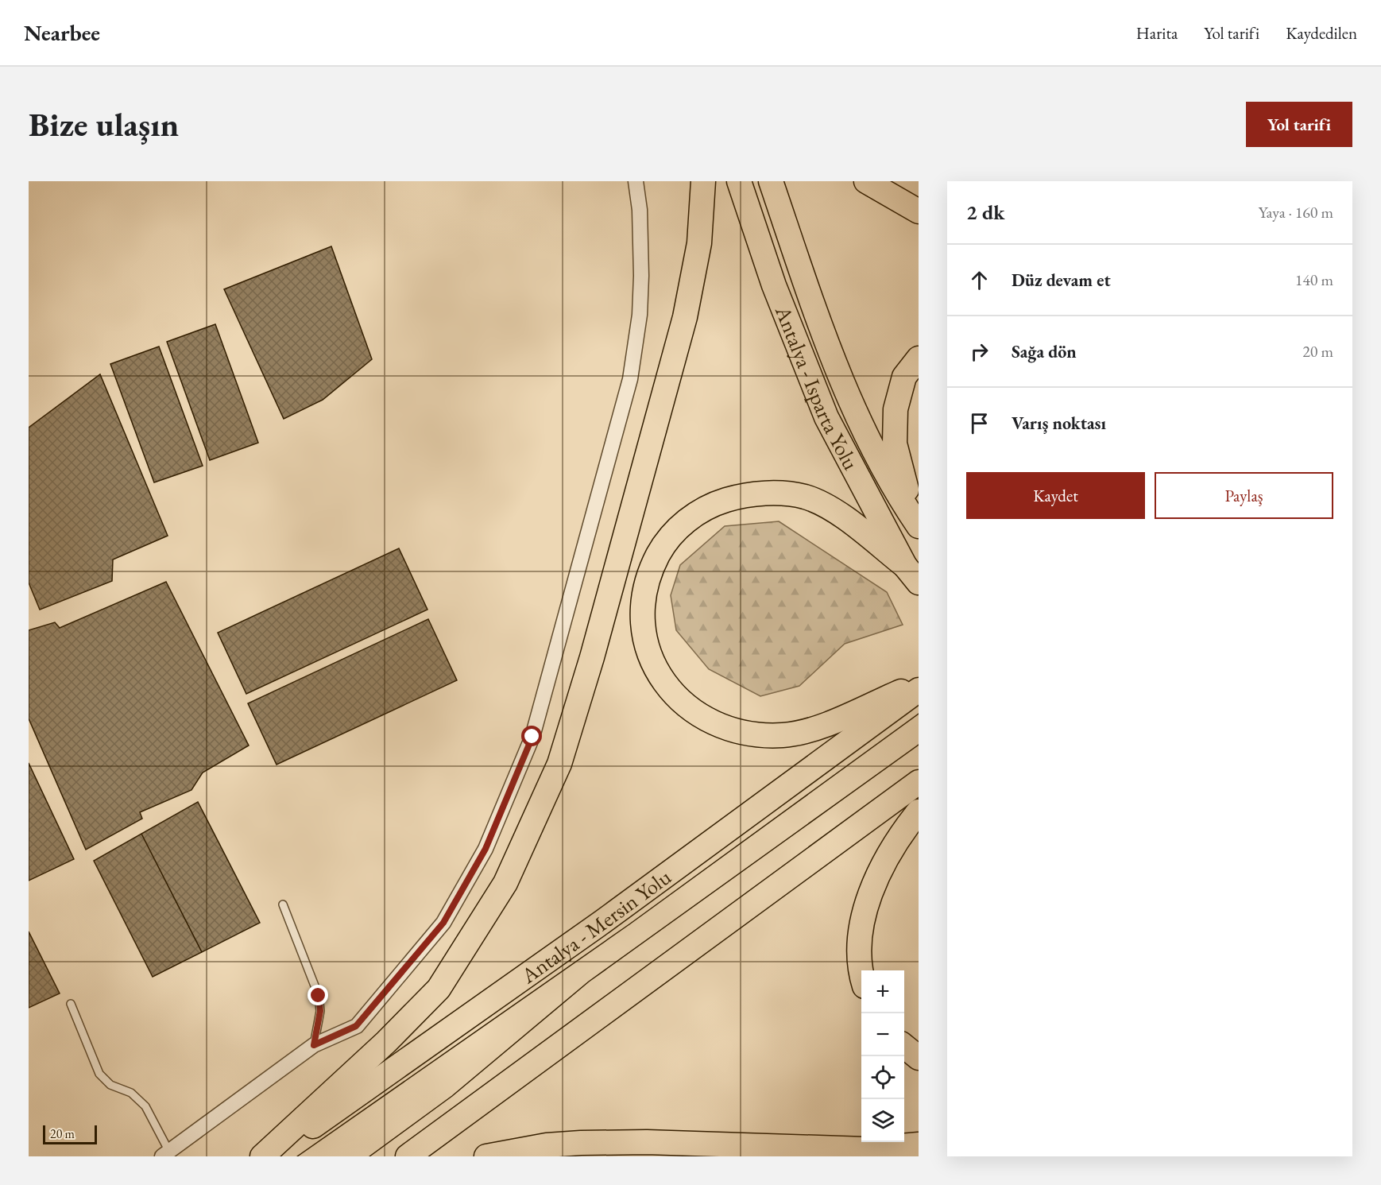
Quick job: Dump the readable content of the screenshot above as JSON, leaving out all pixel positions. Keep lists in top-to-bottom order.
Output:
{
  "streets": {
    "highway": ["Antalya - Isparta Yolu", "Antalya - Mersin Yolu"]
  },
  "scale_bar": "20 m",
  "page": {
    "header": "Nearbee",
    "nav": ["Harita", "Yol tarifi", "Kaydedilen"],
    "buttons": [
      "Yol tarifi",
      ["Kaydet", "Paylaş"]
    ],
    "title": "Bize ulaşın",
    "heading": ["2 dk", "Yaya · 160 m"],
    "list": [
      ["Düz devam et", "140 m"],
      ["Sağa dön", "20 m"],
      "Varış noktası"
    ],
    "map_buttons": ["+", "−"],
    "scale": "20 m"
  }
}
